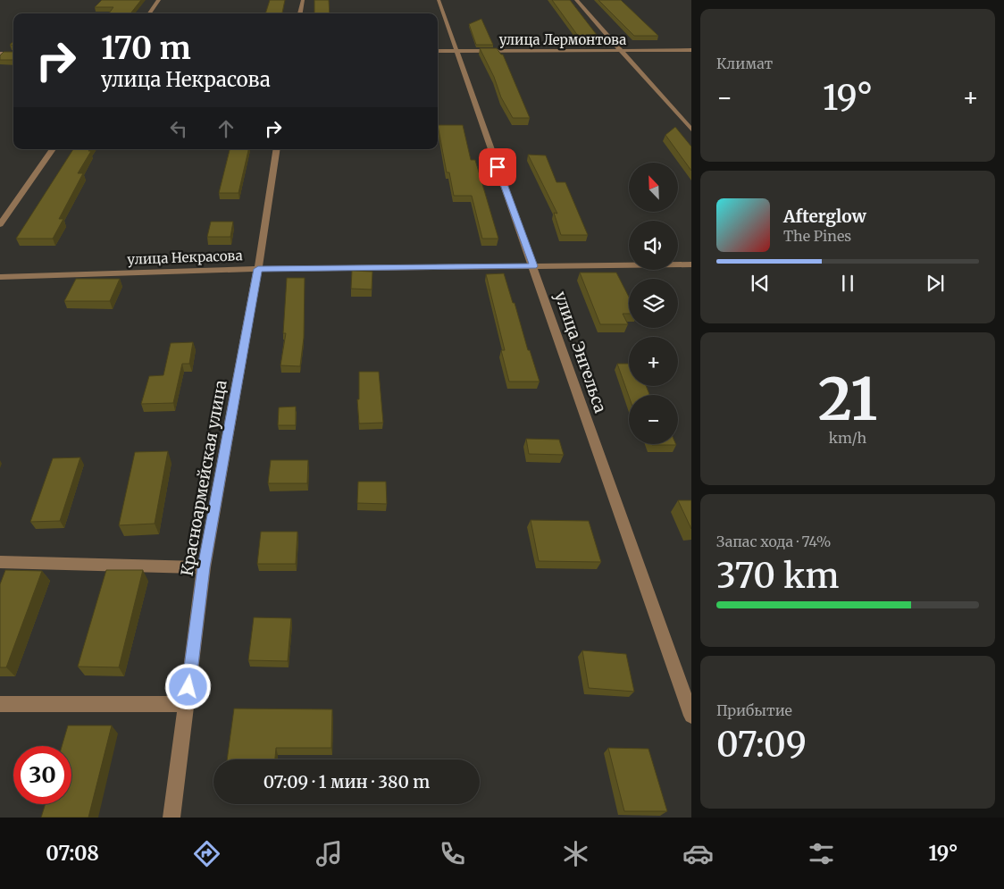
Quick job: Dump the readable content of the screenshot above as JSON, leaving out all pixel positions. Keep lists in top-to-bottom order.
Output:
{
  "streets": {
    "street": [
      "улица Лермонтова",
      "улица Некрасова",
      "улица Энгельса",
      "Красноармейская улица"
    ]
  },
  "crossings": [
    ["улица Лермонтова", "улица Энгельса"],
    ["улица Некрасова", "улица Энгельса"],
    ["улица Некрасова", "Красноармейская улица"]
  ],
  "north": "top left",
  "page": {
    "tile": [
      "Климат",
      ["21", "km/h"],
      ["Запас хода · 74%", "370 km"],
      ["Прибытие", "07:09"]
    ],
    "turn": ["170 m", "улица Некрасова"],
    "heat": ["−", "19°", "+"],
    "map_buttons": ["+", "−"],
    "song": ["Afterglow", "The Pines"],
    "limit": "30",
    "trip": "07:09 · 1 мин · 380 m",
    "tabs": ["07:08", "19°"]
  }
}
